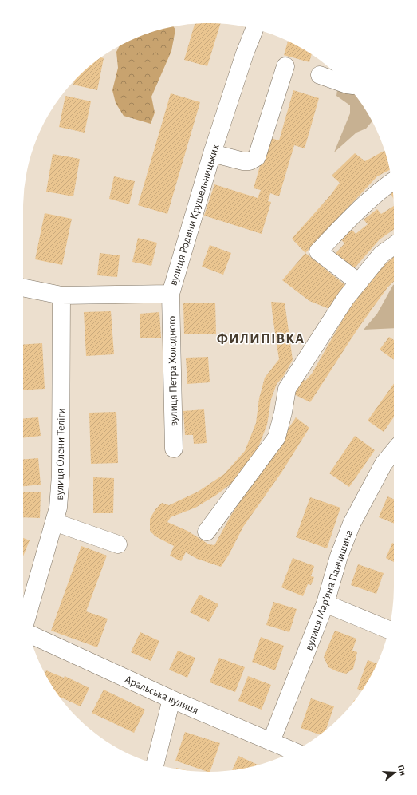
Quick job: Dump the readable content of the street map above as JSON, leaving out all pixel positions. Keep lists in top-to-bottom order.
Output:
{
  "streets": {
    "street": [
      "вулиця Родини Крушельницьких",
      "вулиця Петра Холодного",
      "вулиця Олени Теліги",
      "вулиця Марʼяна Панчишина",
      "Аральська вулиця"
    ]
  },
  "crossings": [
    ["вулиця Родини Крушельницьких", "вулиця Петра Холодного"],
    ["вулиця Родини Крушельницьких", "вулиця Олени Теліги"],
    ["вулиця Марʼяна Панчишина", "Аральська вулиця"]
  ],
  "districts": ["ФИЛИПІВКА"],
  "north": "right"
}
